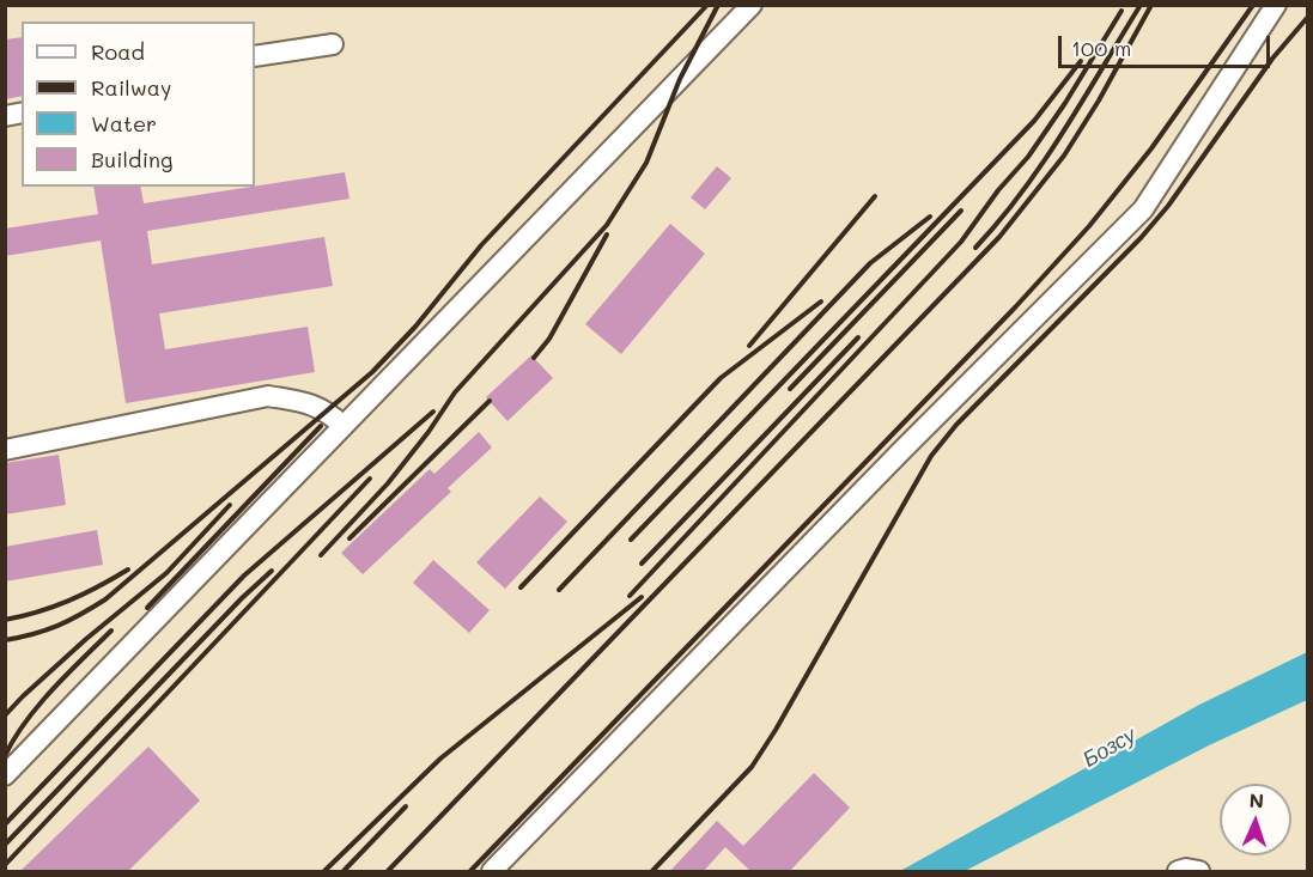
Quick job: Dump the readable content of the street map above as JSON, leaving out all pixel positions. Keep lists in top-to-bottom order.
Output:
{
  "water": ["Бозсу"],
  "legend": [
    "Road",
    "Railway",
    "Water",
    "Building"
  ],
  "scale_bar": "100 m",
  "north": "top"
}
